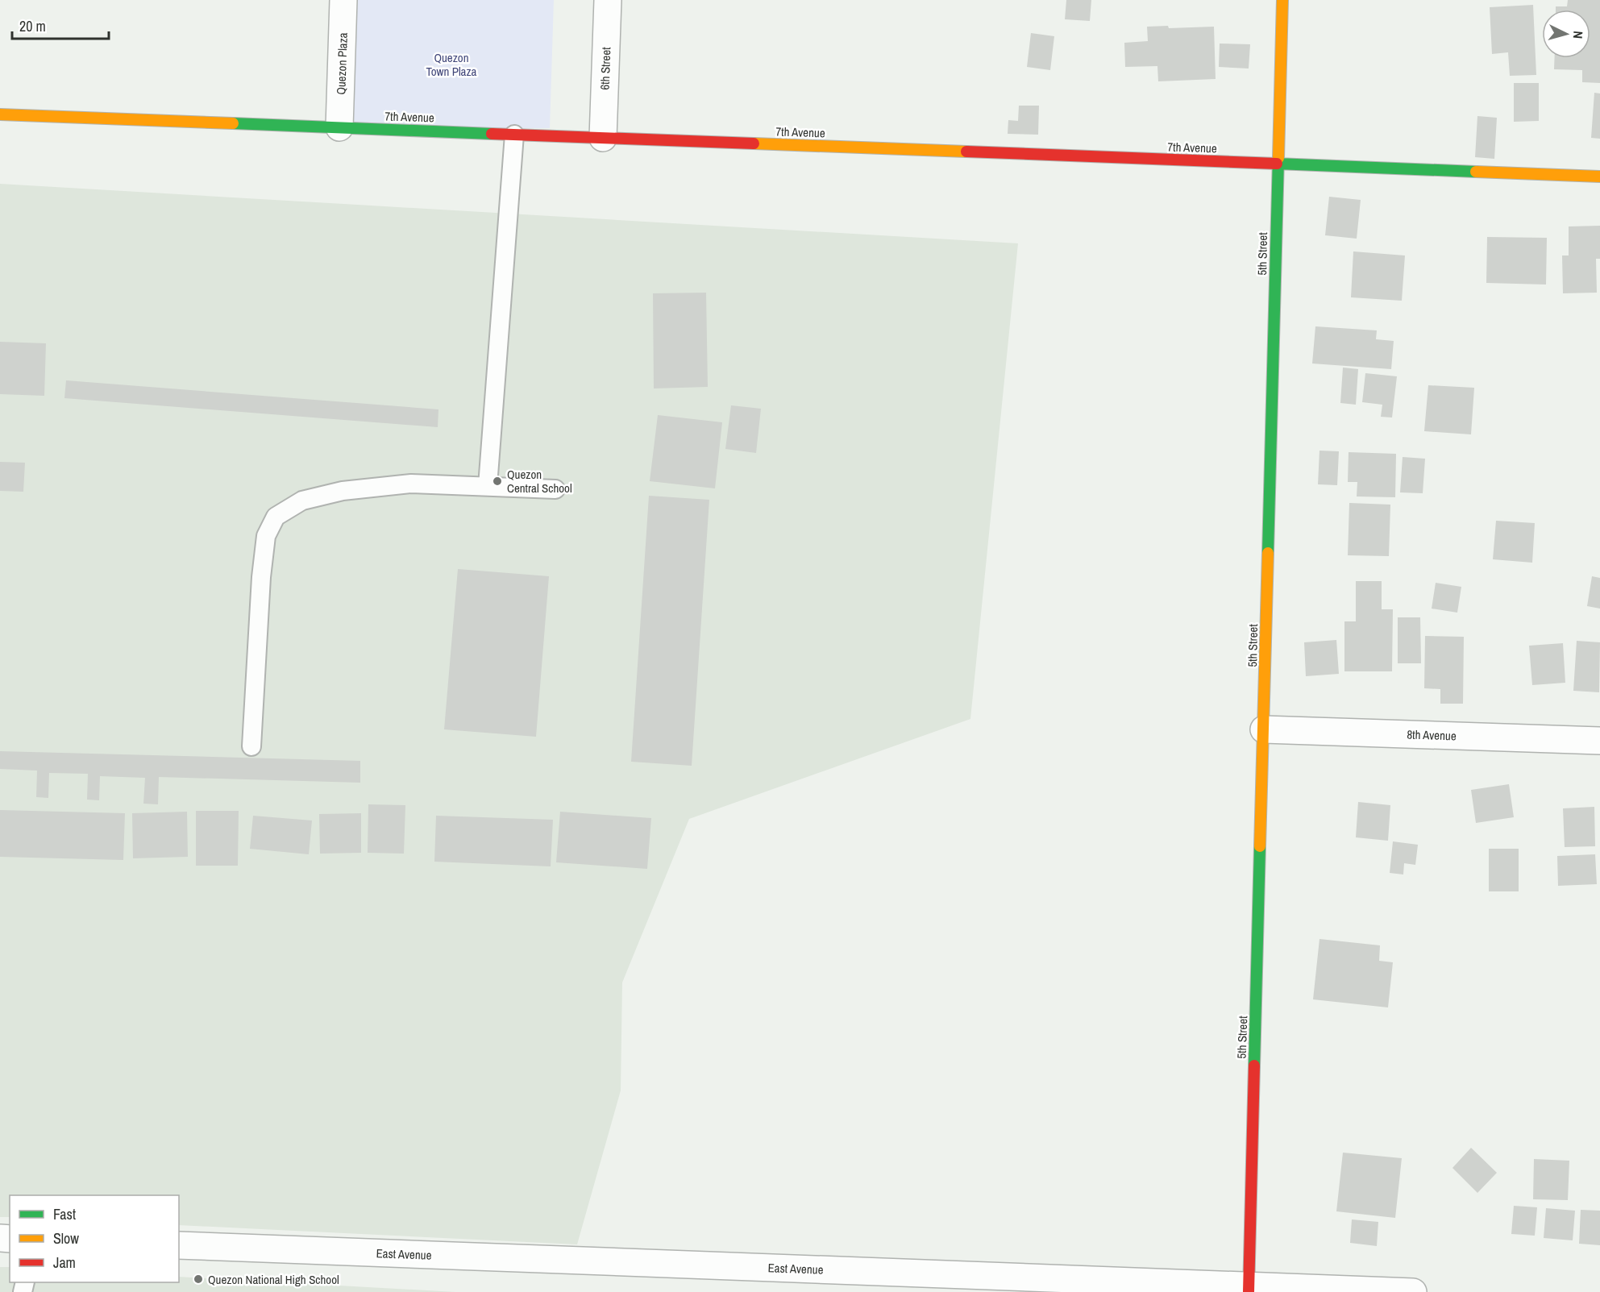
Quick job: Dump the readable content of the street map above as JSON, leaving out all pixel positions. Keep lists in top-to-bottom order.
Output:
{
  "streets": {
    "street": [
      "Quezon Plaza",
      "6th Street",
      "7th Avenue",
      "5th Street",
      "8th Avenue",
      "East Avenue"
    ]
  },
  "crossings": [
    ["Quezon Plaza", "7th Avenue"],
    ["6th Street", "7th Avenue"],
    ["7th Avenue", "5th Street"],
    ["5th Street", "8th Avenue"],
    ["5th Street", "East Avenue"]
  ],
  "parks": ["Quezon Town Plaza"],
  "places": ["Quezon Central School", "Quezon National High School"],
  "legend": ["Fast", "Slow", "Jam"],
  "scale_bar": "20 m",
  "north": "right"
}
